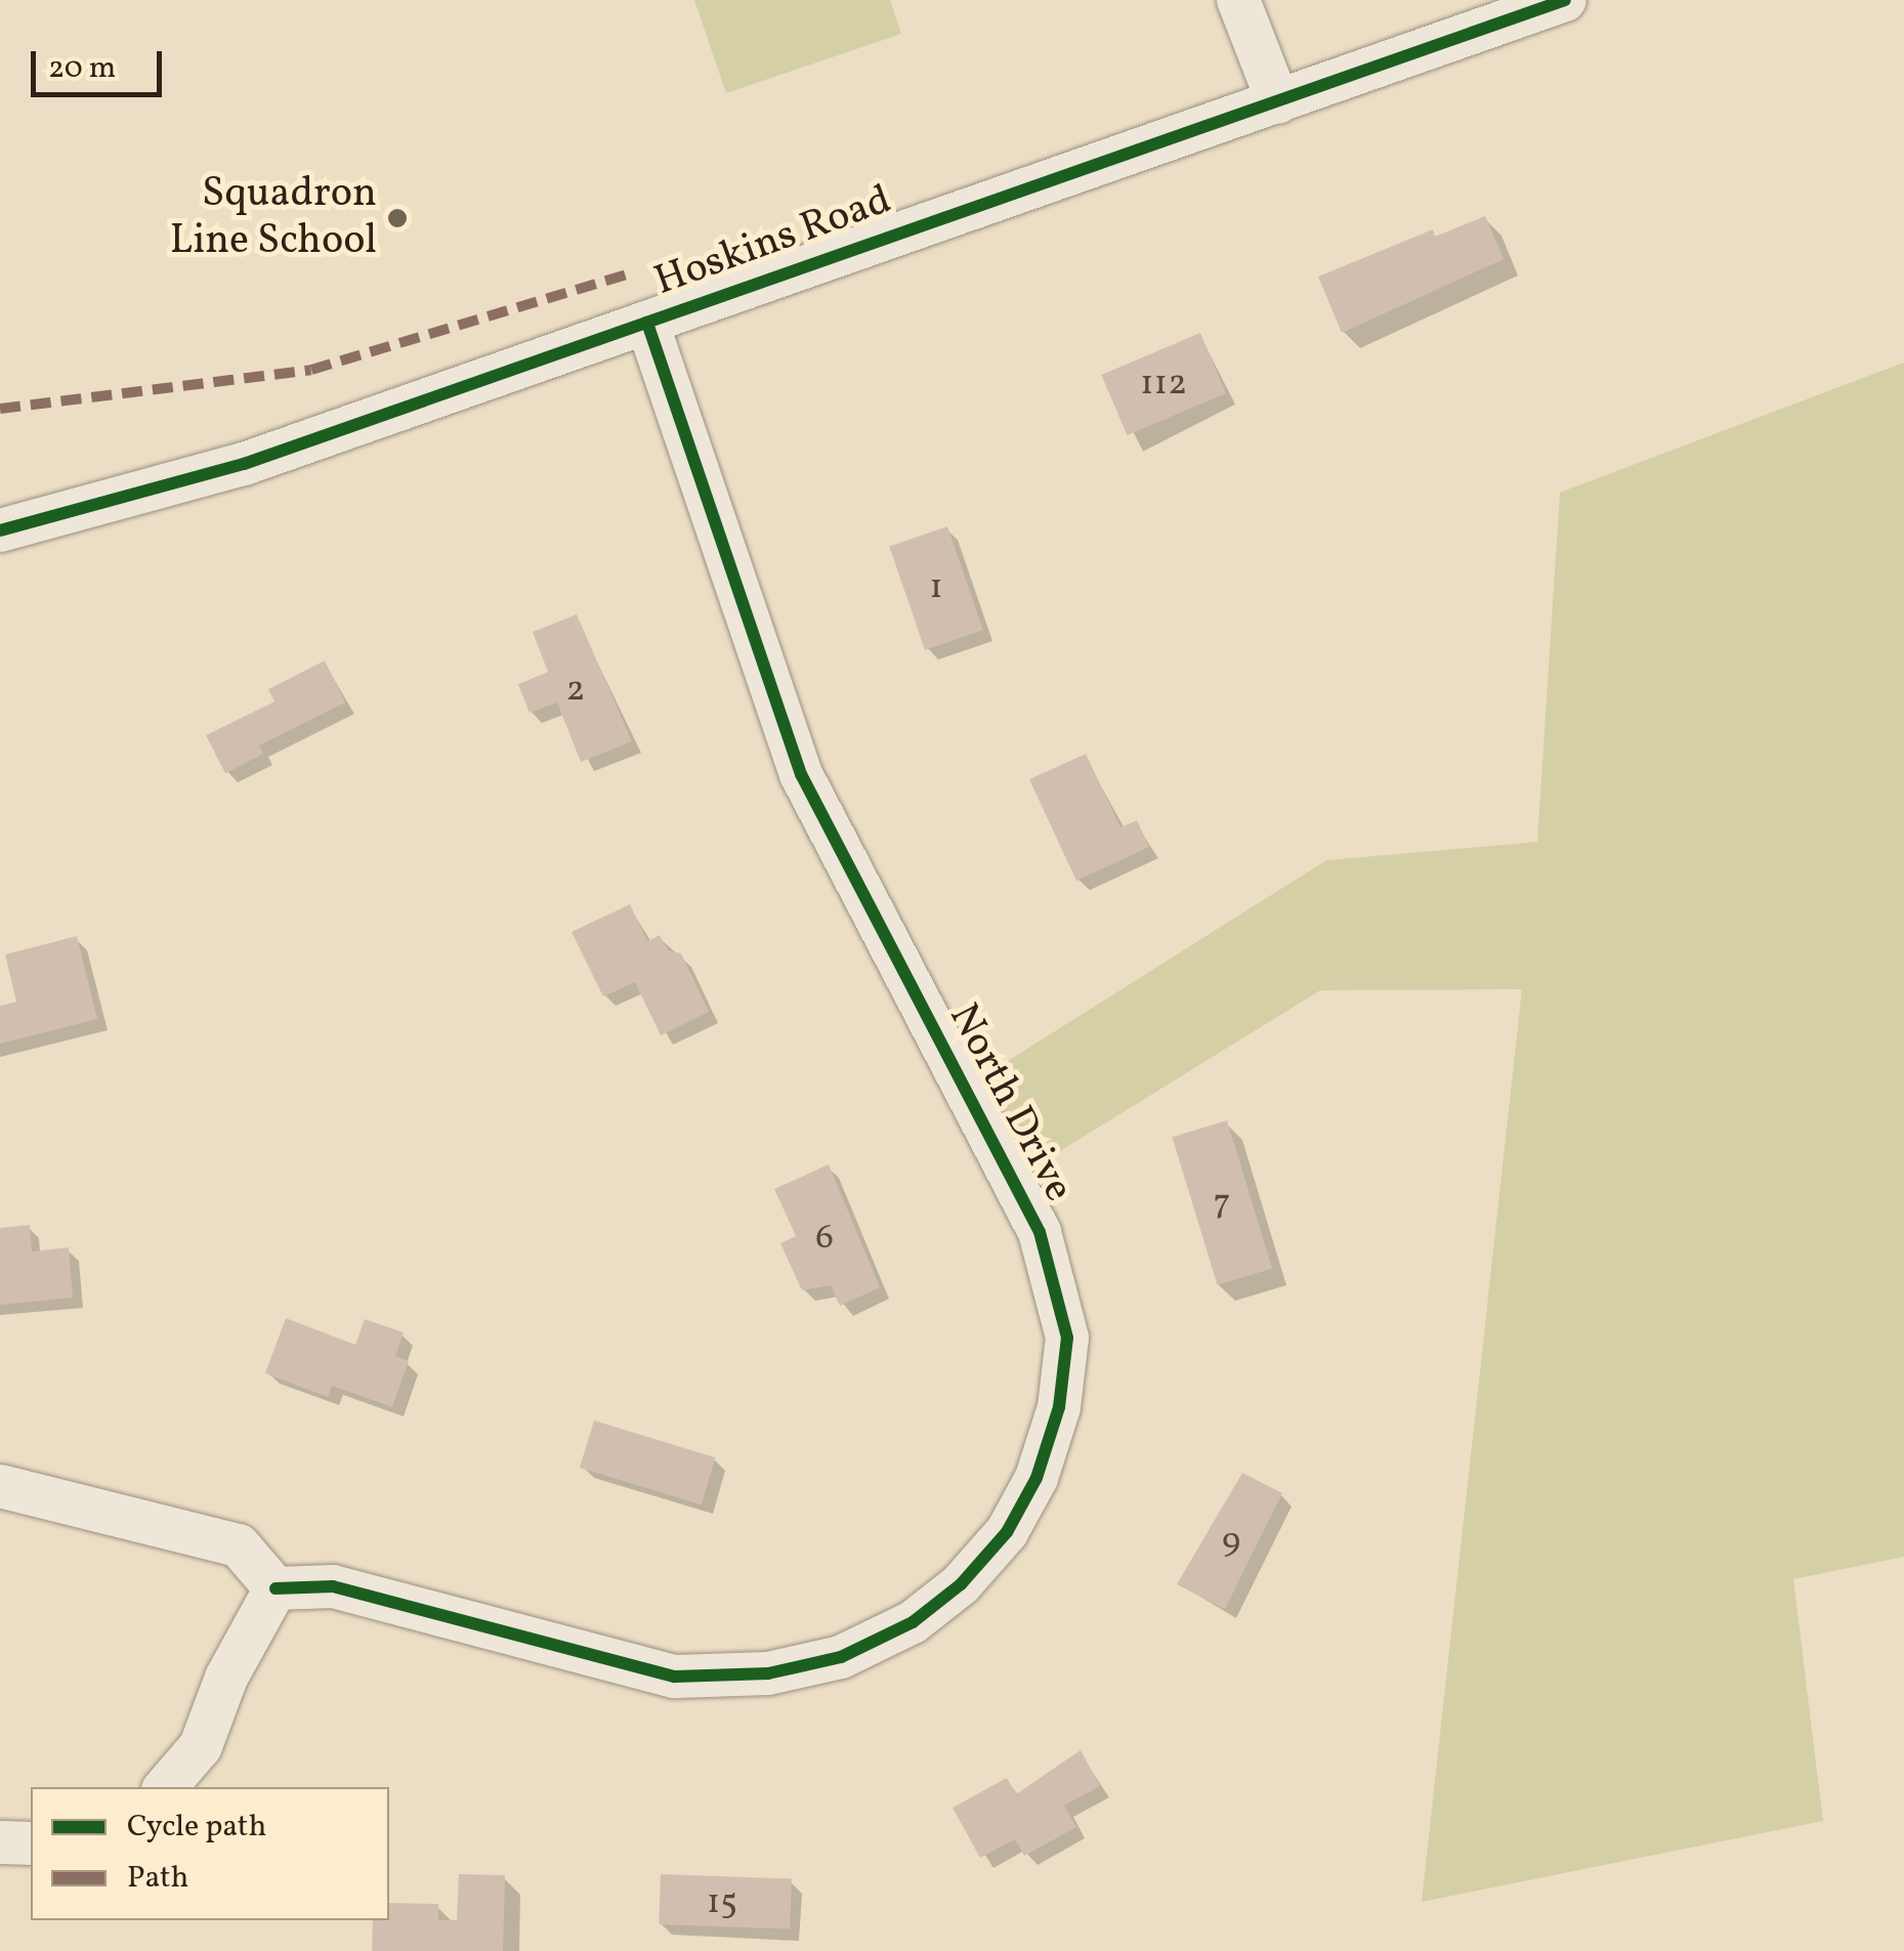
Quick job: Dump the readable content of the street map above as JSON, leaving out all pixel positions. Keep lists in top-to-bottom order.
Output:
{
  "streets": {
    "street": ["Hoskins Road", "North Drive"]
  },
  "crossings": [
    ["Hoskins Road", "North Drive"]
  ],
  "places": ["Squadron Line School"],
  "house_numbers": [
    "112",
    "1",
    "2",
    "7",
    "6",
    "9",
    "15"
  ],
  "legend": ["Cycle path", "Path"],
  "scale_bar": "20 m"
}
